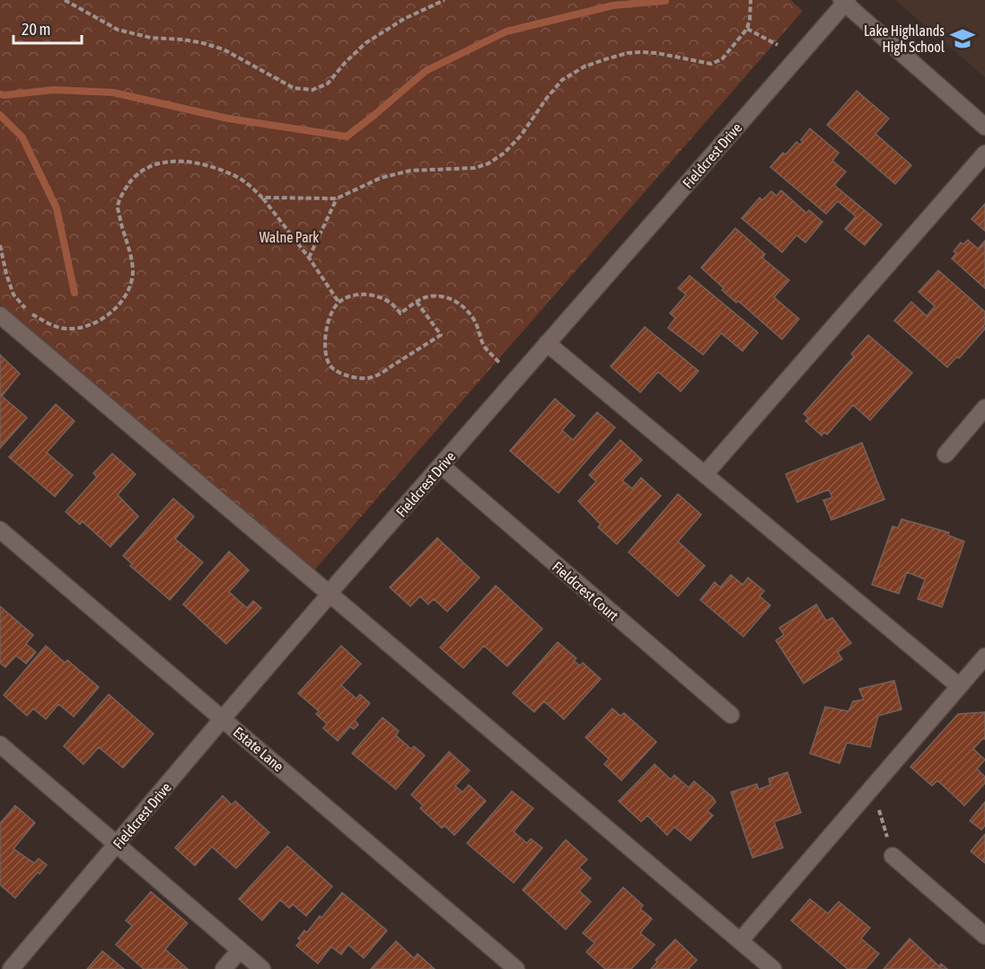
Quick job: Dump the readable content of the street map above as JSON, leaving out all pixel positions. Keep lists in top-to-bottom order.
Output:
{
  "streets": {
    "street": ["Fieldcrest Drive", "Fieldcrest Court", "Estate Lane"]
  },
  "crossings": [
    ["Fieldcrest Drive", "Fieldcrest Court"],
    ["Fieldcrest Drive", "Estate Lane"]
  ],
  "parks": ["Walne Park"],
  "places": {
    "school or university": ["Lake Highlands High School"]
  },
  "scale_bar": "20 m"
}
